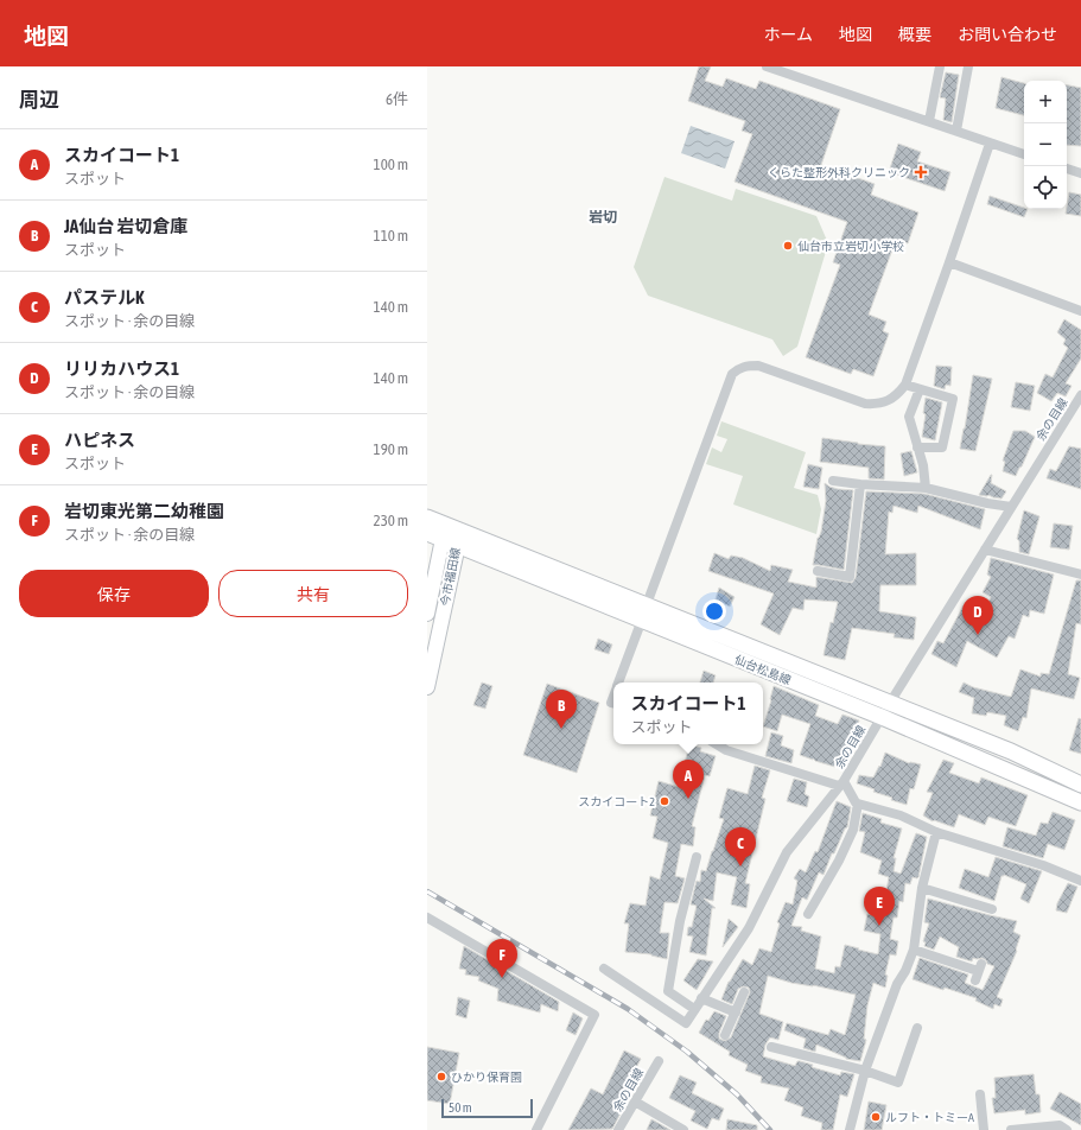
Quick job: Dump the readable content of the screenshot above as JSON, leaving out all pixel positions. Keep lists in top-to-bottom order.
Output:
{
  "streets": {
    "main road": ["今市福田線", "仙台松島線"],
    "street": ["余の目線"]
  },
  "crossings": [
    ["余の目線", "仙台松島線"],
    ["今市福田線", "仙台松島線"]
  ],
  "districts": ["岩切"],
  "places": {
    "health": ["くらた整形外科クリニック"],
    "other": [
      "仙台市立岩切小学校",
      "スカイコート2",
      "ひかり保育園",
      "ルフト・トミーA"
    ]
  },
  "scale_bar": "50 m",
  "page": {
    "header": "地図",
    "nav": [
      "ホーム",
      "地図",
      "概要",
      "お問い合わせ"
    ],
    "heading": ["周辺", "6件"],
    "map_buttons": ["+", "−"],
    "list": [
      {
        "mark": "A",
        "name": "スカイコート1",
        "note": "スポット",
        "value": "100 m"
      },
      {
        "mark": "B",
        "name": "JA仙台 岩切倉庫",
        "note": "スポット",
        "value": "110 m"
      },
      {
        "mark": "C",
        "name": "パステルK",
        "note": "スポット · 余の目線",
        "value": "140 m"
      },
      {
        "mark": "D",
        "name": "リリカハウス1",
        "note": "スポット · 余の目線",
        "value": "140 m"
      },
      {
        "mark": "E",
        "name": "ハピネス",
        "note": "スポット",
        "value": "190 m"
      },
      {
        "mark": "F",
        "name": "岩切東光第二幼稚園",
        "note": "スポット · 余の目線",
        "value": "230 m"
      }
    ],
    "buttons": ["保存", "共有"],
    "pins": [
      "D",
      "B",
      "A",
      "C",
      "E",
      "F"
    ],
    "popup": ["スカイコート1", "スポット"],
    "scale": "50 m"
  }
}
